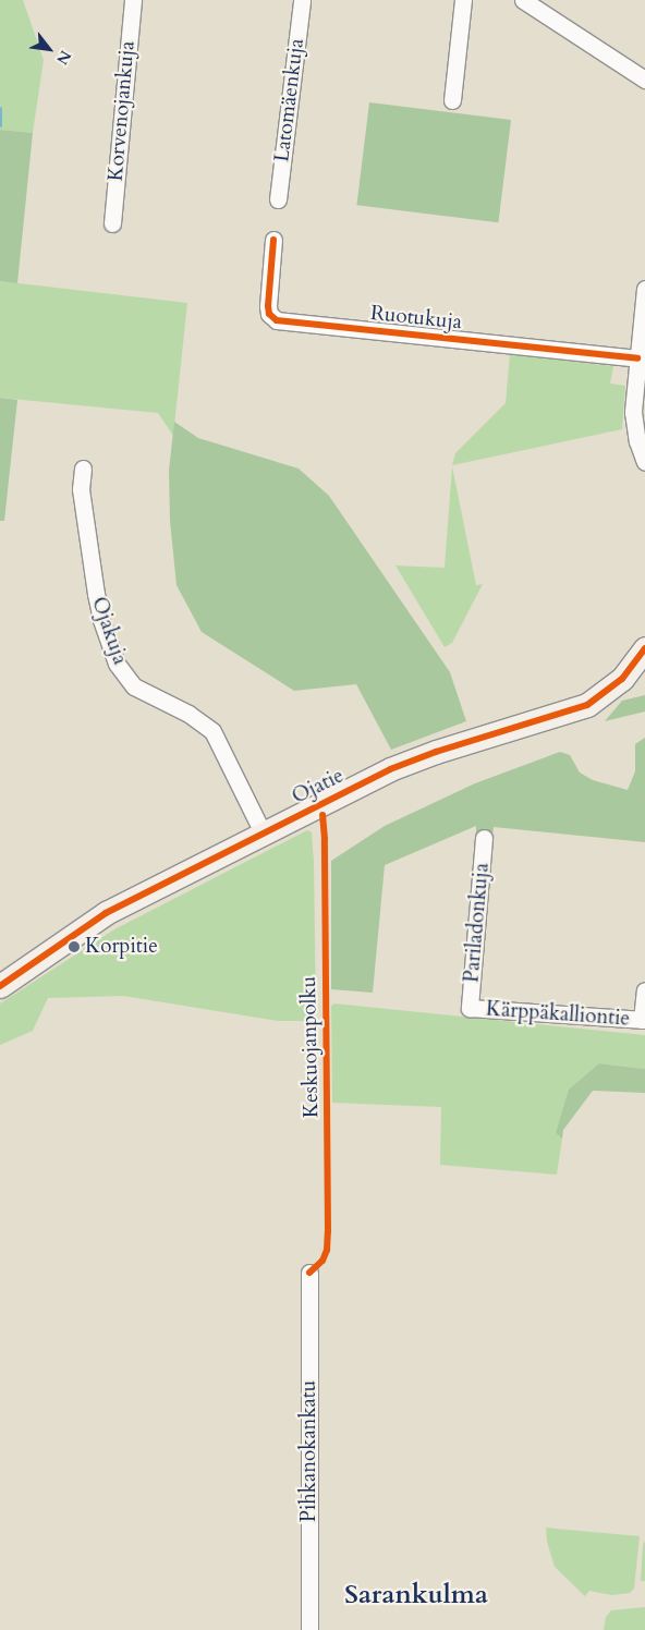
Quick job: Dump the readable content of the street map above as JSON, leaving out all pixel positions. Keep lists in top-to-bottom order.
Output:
{
  "streets": {
    "street": [
      "Latomäenkuja",
      "Korvenojankuja",
      "Ruotukuja",
      "Ojakuja",
      "Ojatie",
      "Pariladonkuja",
      "Kärppäkalliontie",
      "Pihkanokankatu"
    ],
    "cycle path": ["Keskuojanpolku"]
  },
  "crossings": [
    ["Ojakuja", "Ojatie"],
    ["Pariladonkuja", "Kärppäkalliontie"]
  ],
  "districts": ["Sarankulma"],
  "places": ["Korpitie"],
  "north": "bottom right"
}
